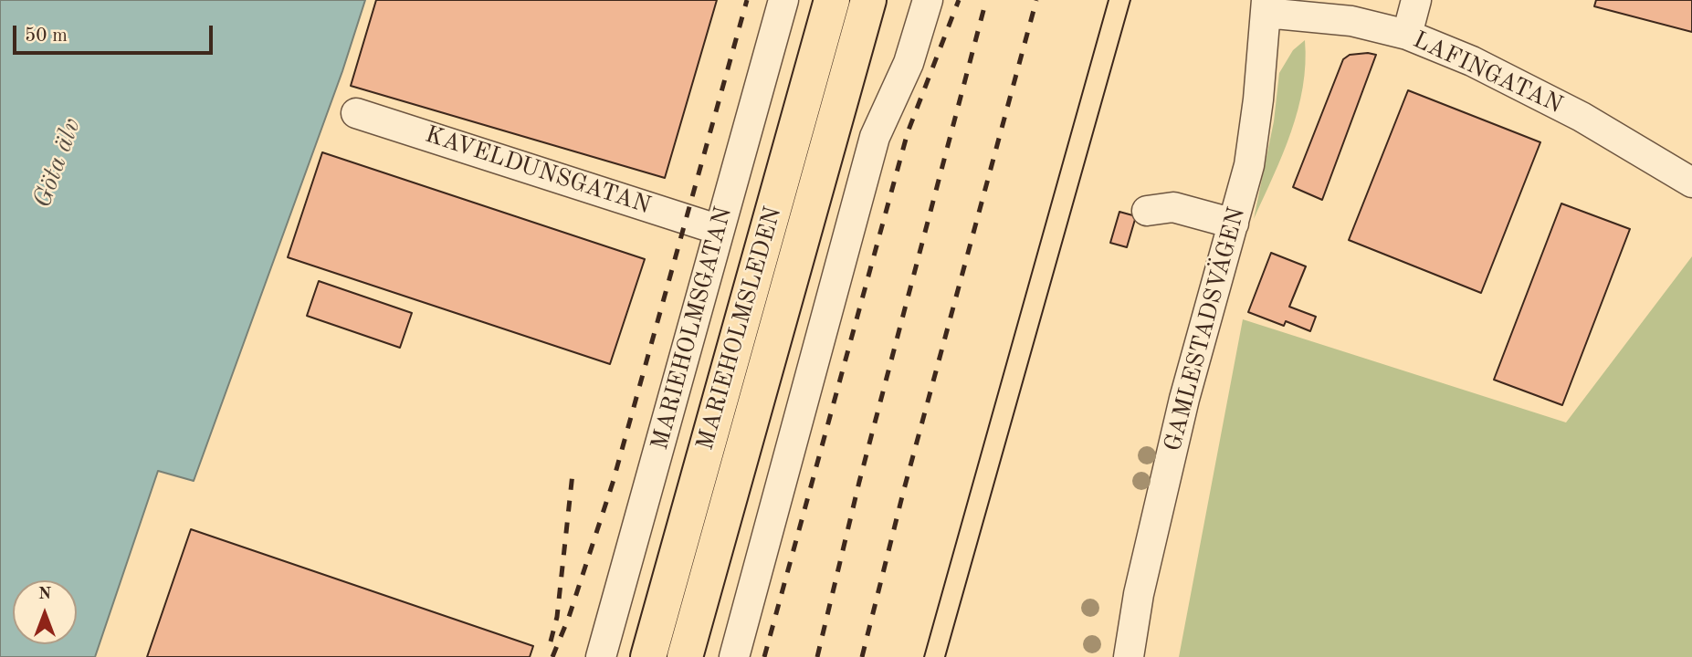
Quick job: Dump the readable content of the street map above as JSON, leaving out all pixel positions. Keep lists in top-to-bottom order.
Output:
{
  "streets": {
    "highway": ["MARIEHOLMSLEDEN"],
    "street": [
      "LAFINGATAN",
      "KAVELDUNSGATAN",
      "MARIEHOLMSGATAN",
      "GAMLESTADSVÄGEN"
    ]
  },
  "crossings": [
    ["LAFINGATAN", "GAMLESTADSVÄGEN"],
    ["KAVELDUNSGATAN", "MARIEHOLMSGATAN"]
  ],
  "water": ["Göta älv"],
  "scale_bar": "50 m",
  "north": "top"
}
